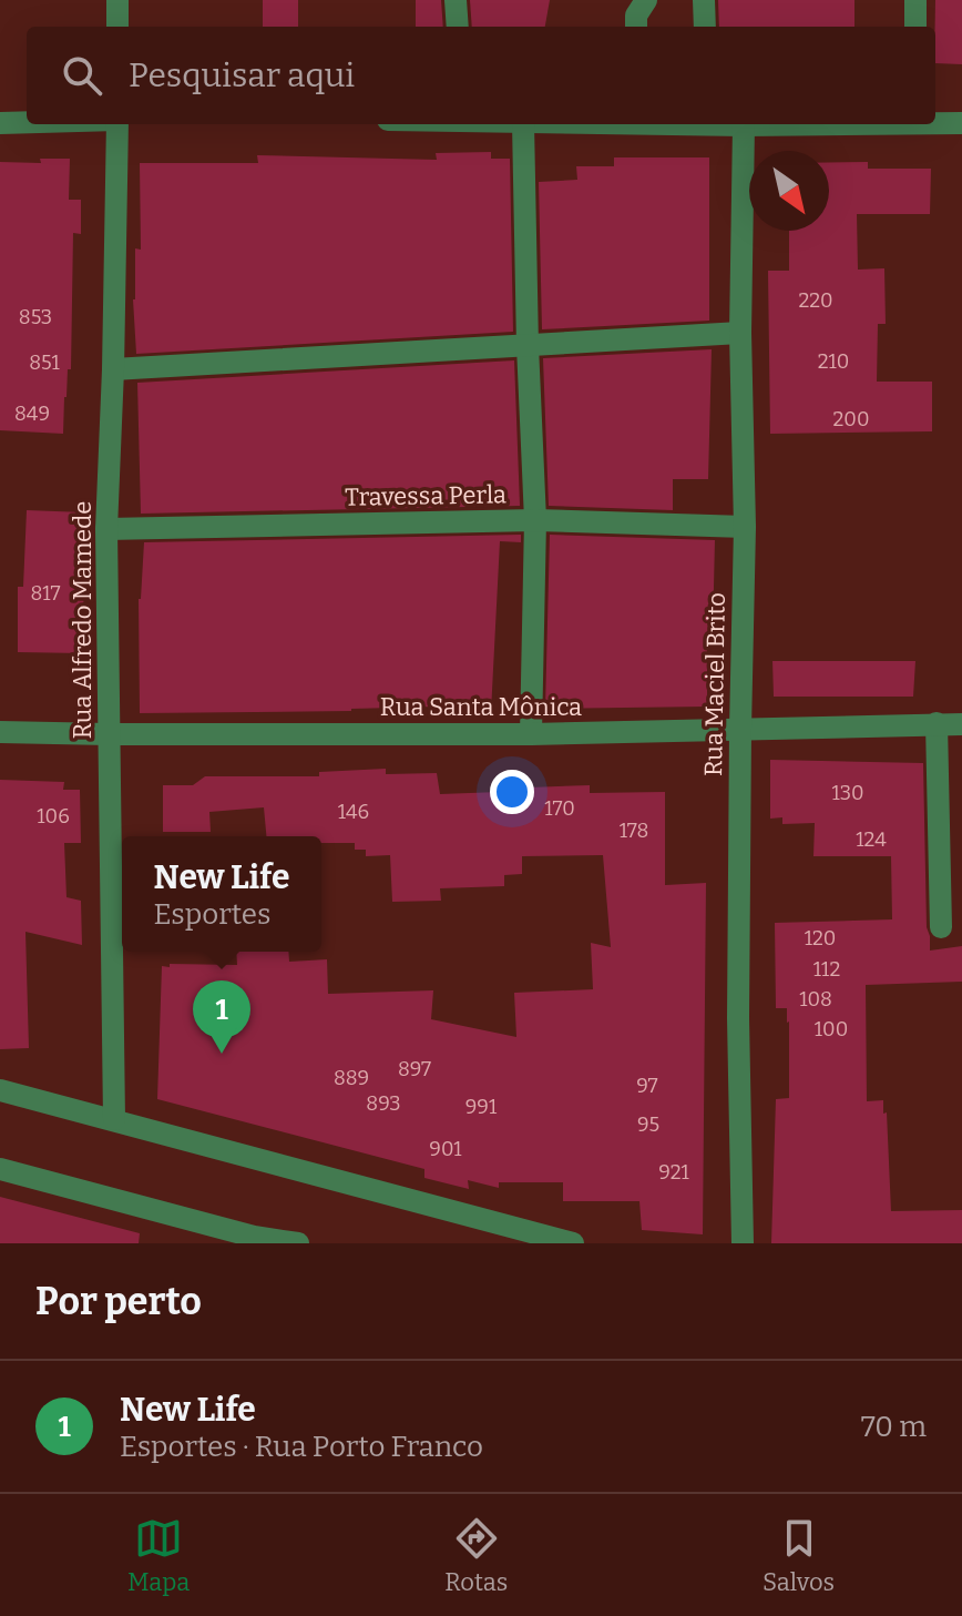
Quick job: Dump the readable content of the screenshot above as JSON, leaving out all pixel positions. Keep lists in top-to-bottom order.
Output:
{
  "streets": {
    "street": [
      "Travessa Perla",
      "Rua Alfredo Mamede",
      "Rua Maciel Brito",
      "Rua Santa Mônica"
    ]
  },
  "crossings": [
    ["Travessa Perla", "Rua Alfredo Mamede"],
    ["Travessa Perla", "Rua Maciel Brito"],
    ["Rua Alfredo Mamede", "Rua Santa Mônica"],
    ["Rua Maciel Brito", "Rua Santa Mônica"]
  ],
  "house_numbers": [
    "220",
    "853",
    "210",
    "851",
    "849",
    "200",
    "817",
    "130",
    "170",
    "146",
    "106",
    "178",
    "124",
    "120",
    "112",
    "108",
    "100",
    "897",
    "889",
    "97",
    "893",
    "991",
    "95",
    "901",
    "921"
  ],
  "north": "bottom right",
  "page": {
    "search": "Pesquisar aqui",
    "popup": ["New Life", "Esportes"],
    "pins": "1",
    "heading": "Por perto",
    "list": [
      {
        "mark": "1",
        "name": "New Life",
        "note": "Esportes · Rua Porto Franco",
        "value": "70 m"
      }
    ],
    "nav": ["Mapa", "Rotas", "Salvos"]
  }
}
